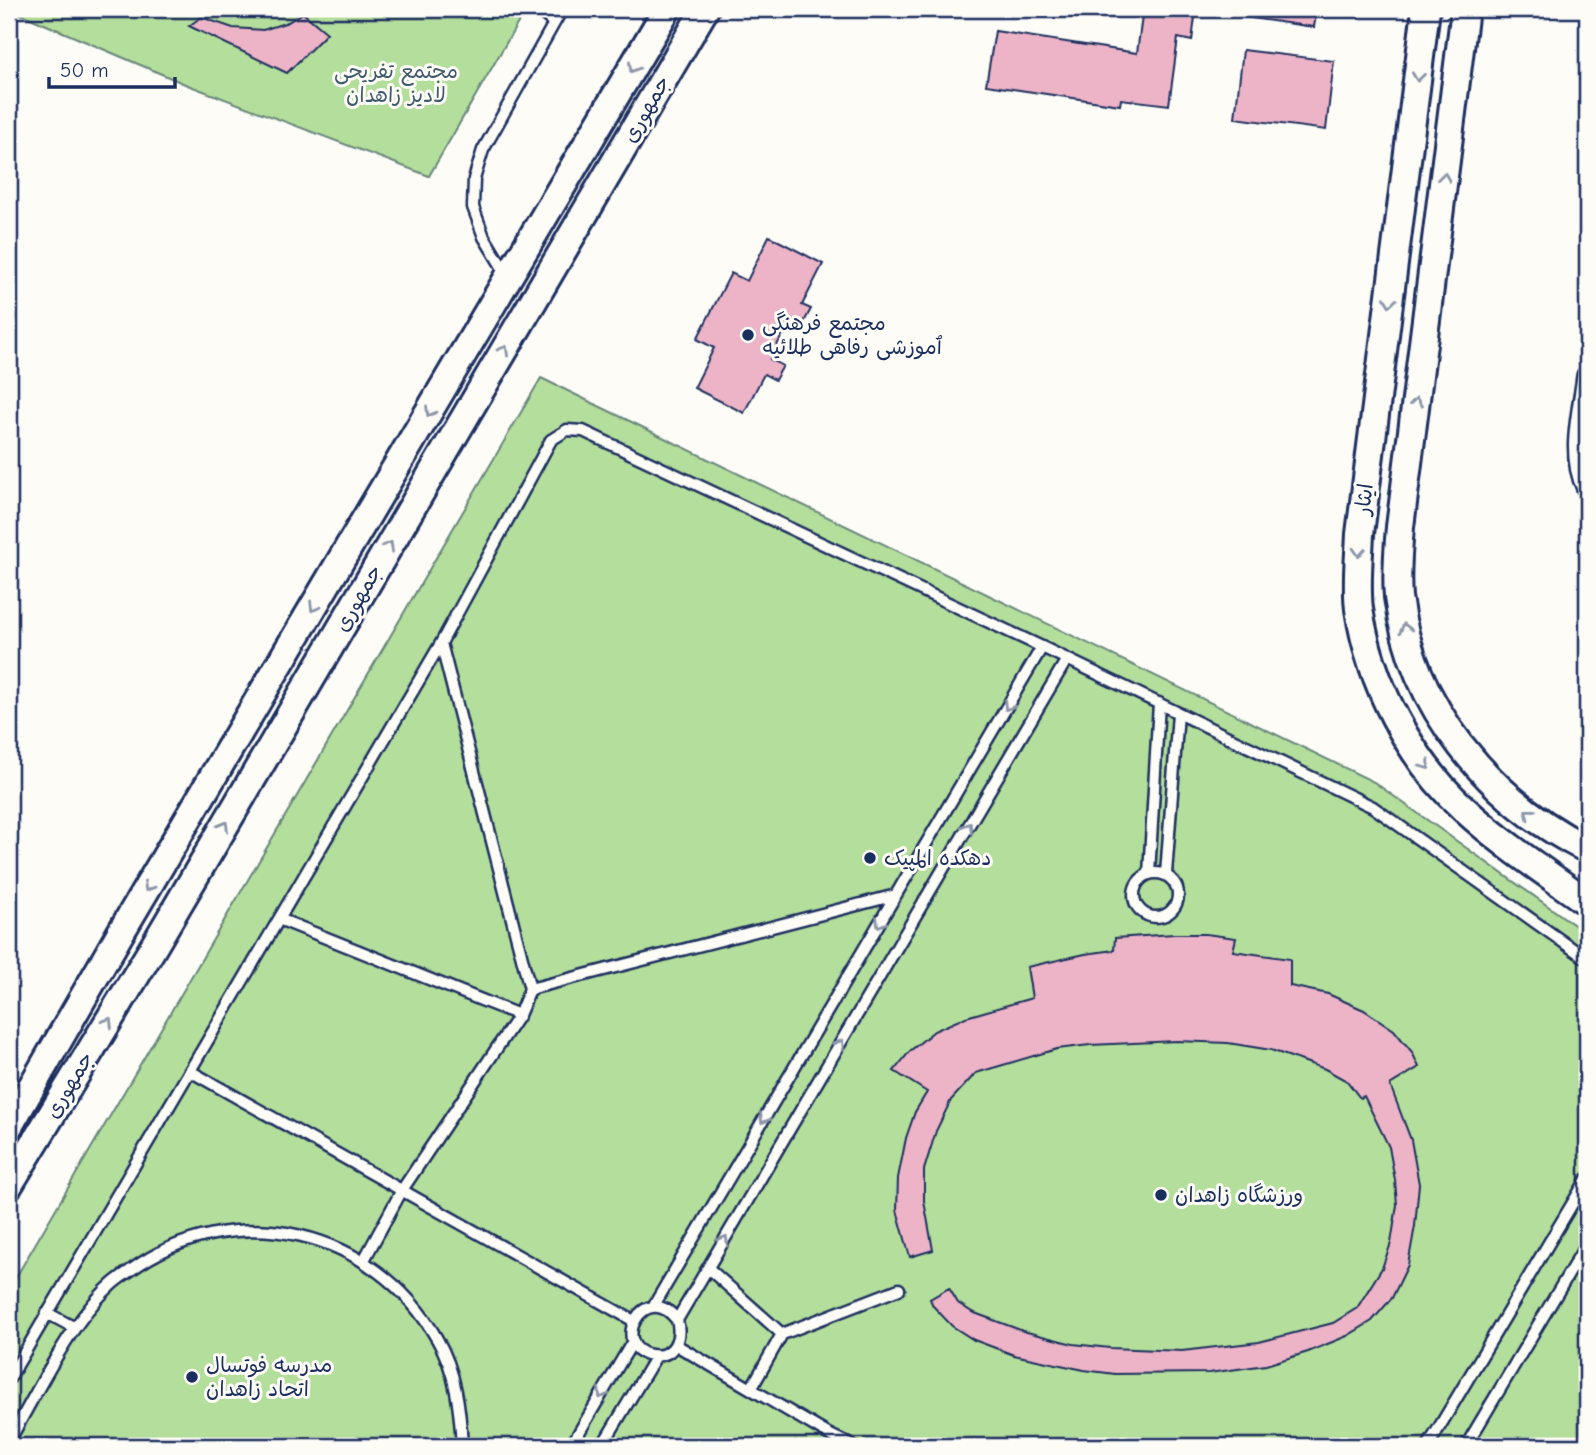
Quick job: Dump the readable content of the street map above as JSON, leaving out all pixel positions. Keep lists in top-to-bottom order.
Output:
{
  "streets": {
    "main road": ["جمهوری", "ایثار"]
  },
  "parks": ["مجتمع تفریحی لادیز زاهدان"],
  "places": [
    "مجتمع فرهنگی ٱموزشی رفاهی طلائیه",
    "دهکده المپیک",
    "ورزشگاه زاهدان",
    "مدرسه فوتسال اتحاد زاهدان"
  ],
  "scale_bar": "50 m"
}
